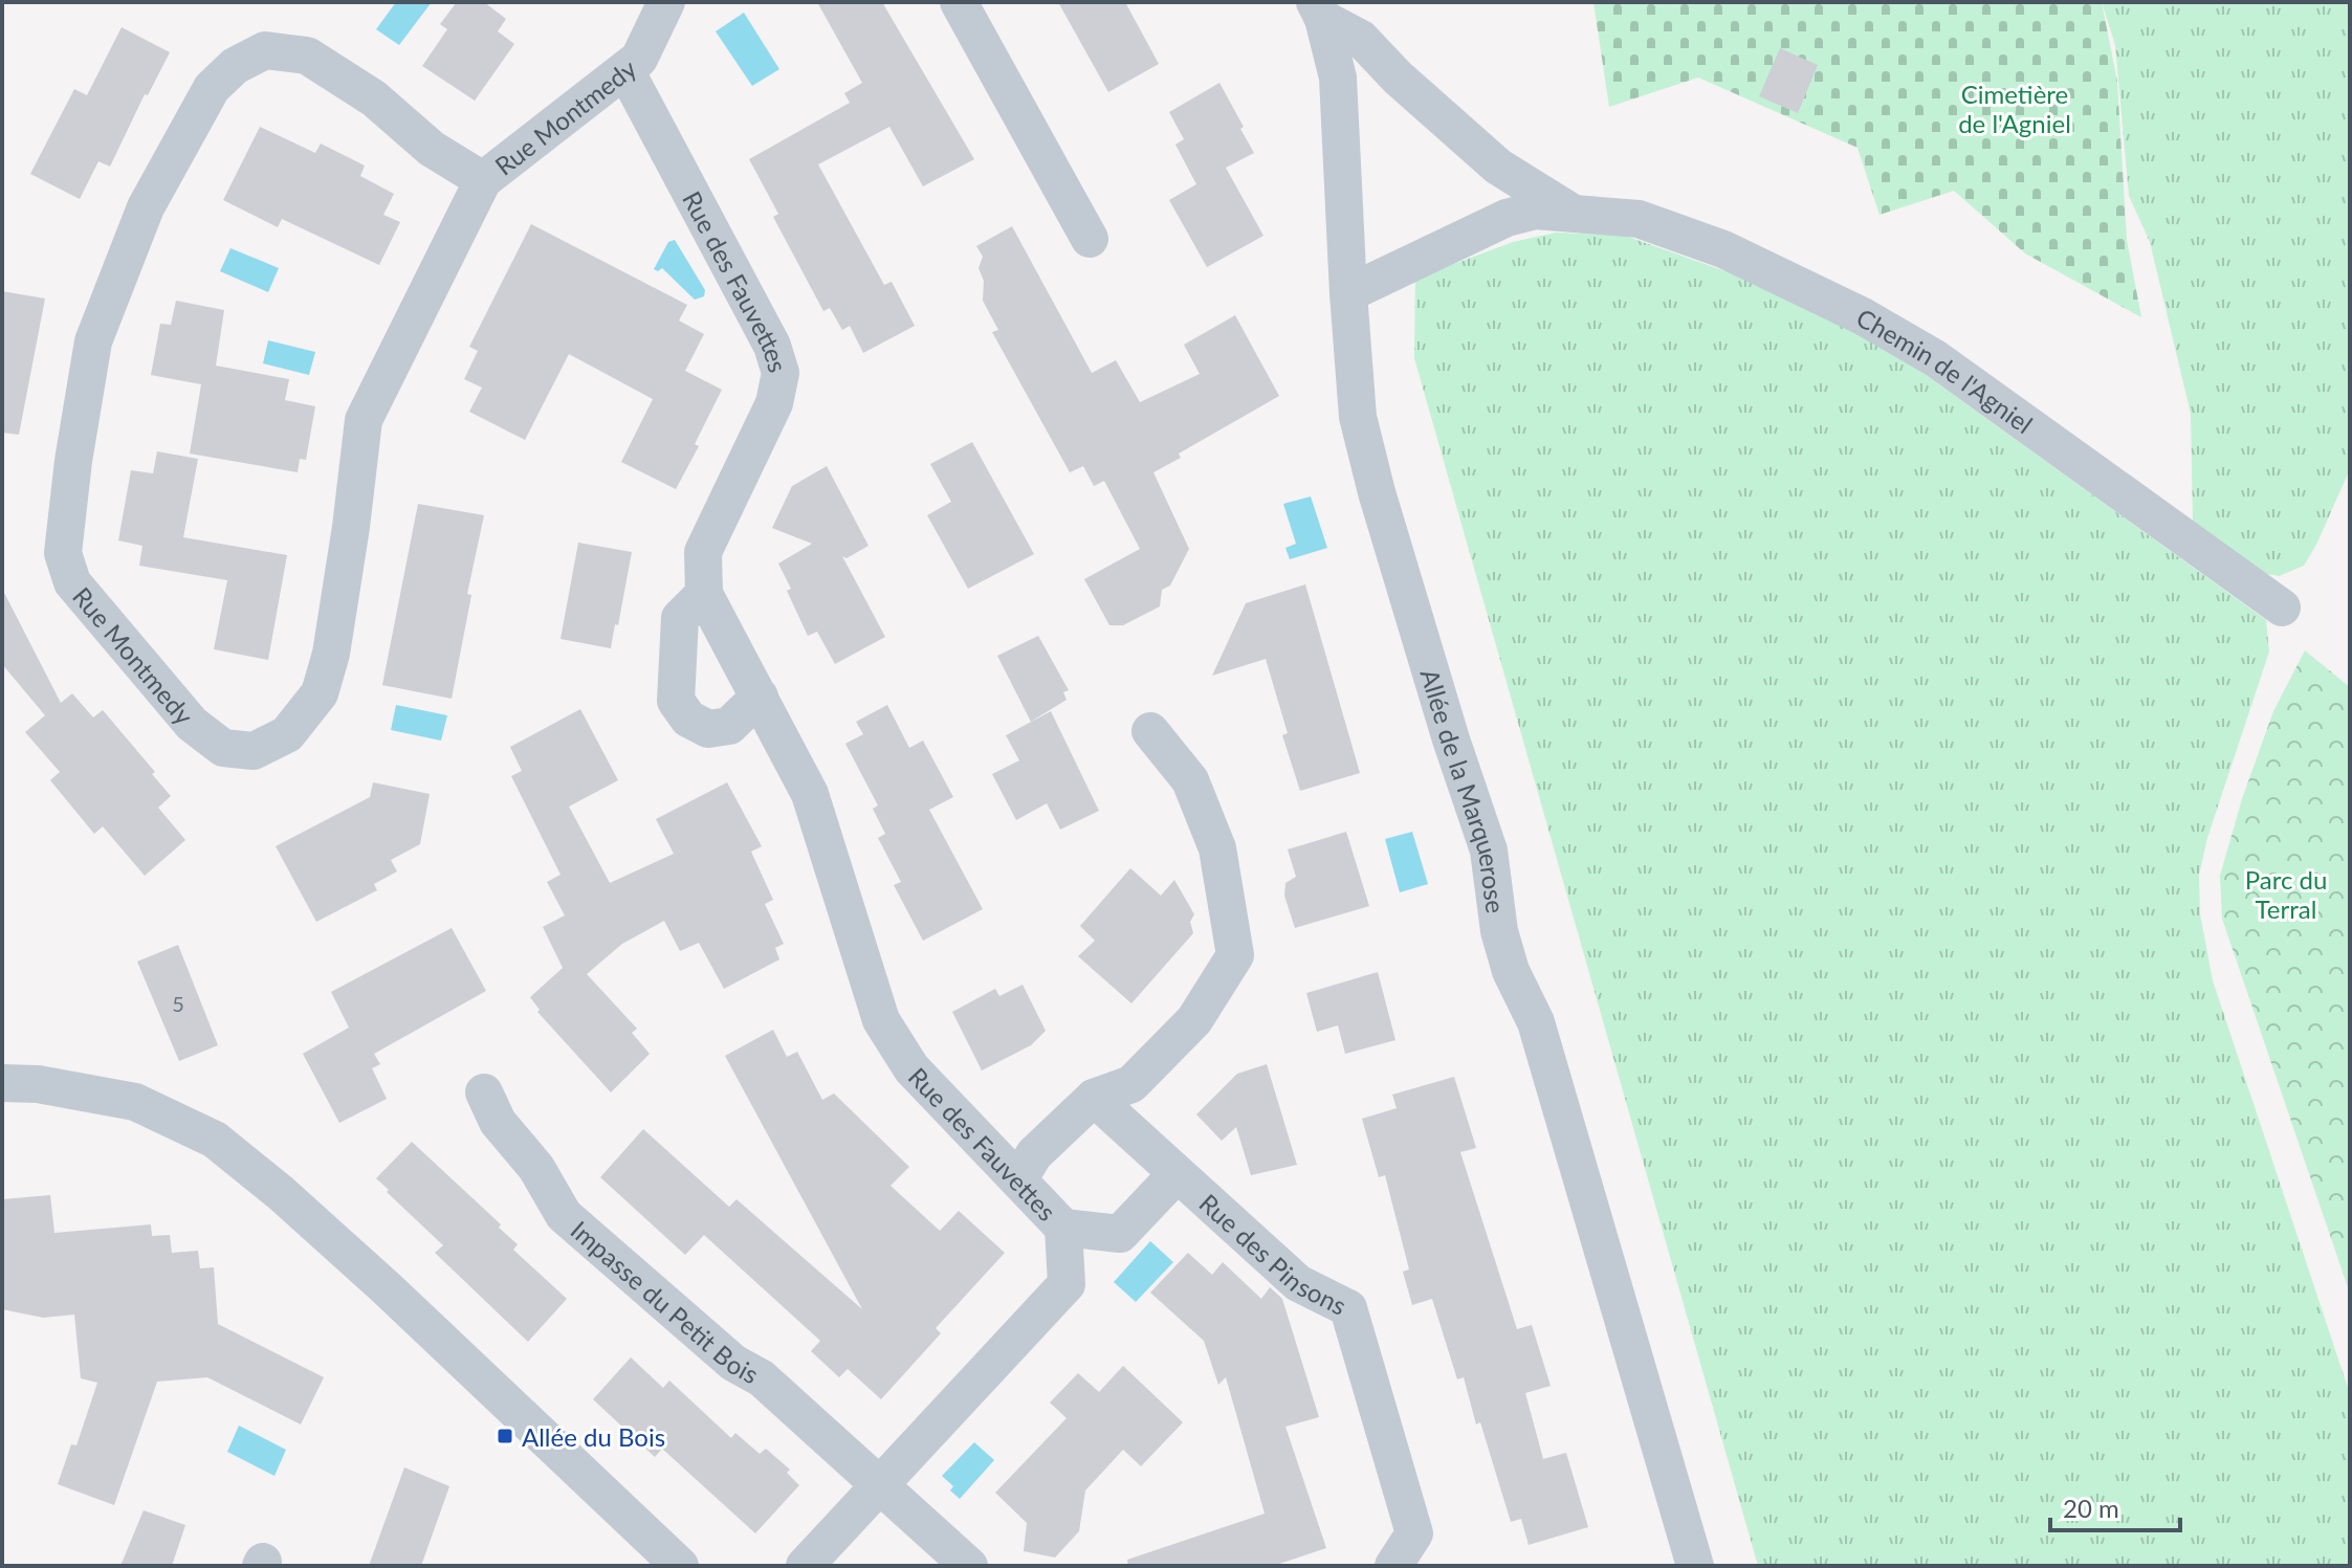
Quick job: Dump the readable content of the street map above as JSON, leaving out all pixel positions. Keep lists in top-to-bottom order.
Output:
{
  "streets": {
    "street": [
      "Rue Montmedy",
      "Rue des Fauvettes",
      "Chemin de l'Agniel",
      "Allée de la Marquerose",
      "Rue des Pinsons",
      "Impasse du Petit Bois"
    ]
  },
  "crossings": [
    ["Rue Montmedy", "Rue des Fauvettes"],
    ["Rue des Fauvettes", "Rue des Pinsons"],
    ["Rue des Fauvettes", "Impasse du Petit Bois"],
    ["Chemin de l'Agniel", "Allée de la Marquerose"]
  ],
  "parks": ["Cimetière de l'Agniel", "Parc du Terral"],
  "places": {
    "transit": ["Allée du Bois"]
  },
  "house_numbers": ["5"],
  "scale_bar": "20 m"
}
